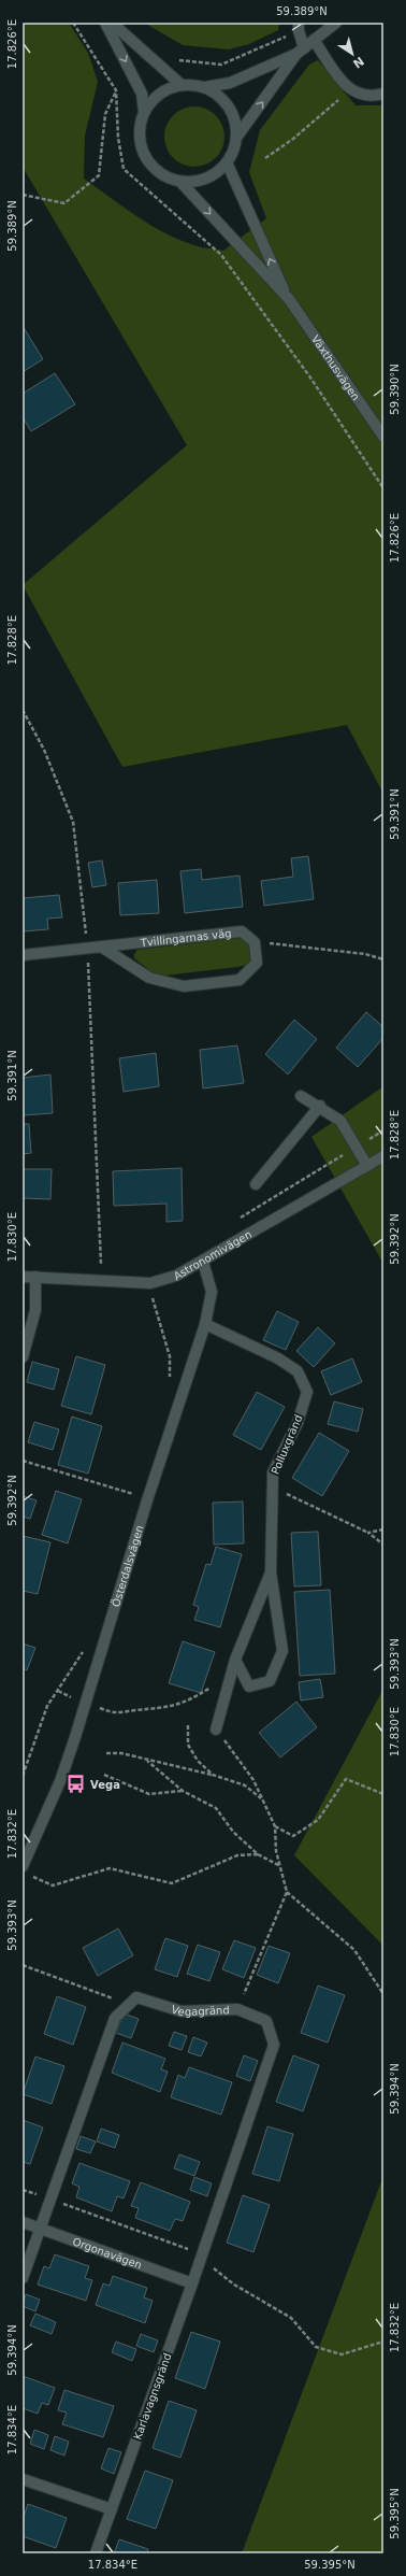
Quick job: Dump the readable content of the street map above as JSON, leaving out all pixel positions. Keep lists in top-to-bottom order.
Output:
{
  "streets": {
    "street": [
      "Växthusvägen",
      "Tvillingarnas väg",
      "Astronomivägen",
      "Polluxgränd",
      "Österdalsvägen",
      "Vegagränd",
      "Orgonavägen",
      "Karlavagnsgränd"
    ]
  },
  "crossings": [
    ["Astronomivägen", "Österdalsvägen"],
    ["Polluxgränd", "Österdalsvägen"],
    ["Vegagränd", "Orgonavägen"],
    ["Vegagränd", "Karlavagnsgränd"],
    ["Orgonavägen", "Karlavagnsgränd"]
  ],
  "places": {
    "bus stop": ["Vega"]
  },
  "north": "bottom right",
  "coordinates": [
    "59.389°N",
    "17.826°E",
    "59.390°N",
    "17.828°E",
    "59.391°N",
    "17.830°E",
    "59.392°N",
    "59.393°N",
    "17.832°E",
    "59.394°N",
    "17.834°E",
    "59.395°N"
  ]
}
